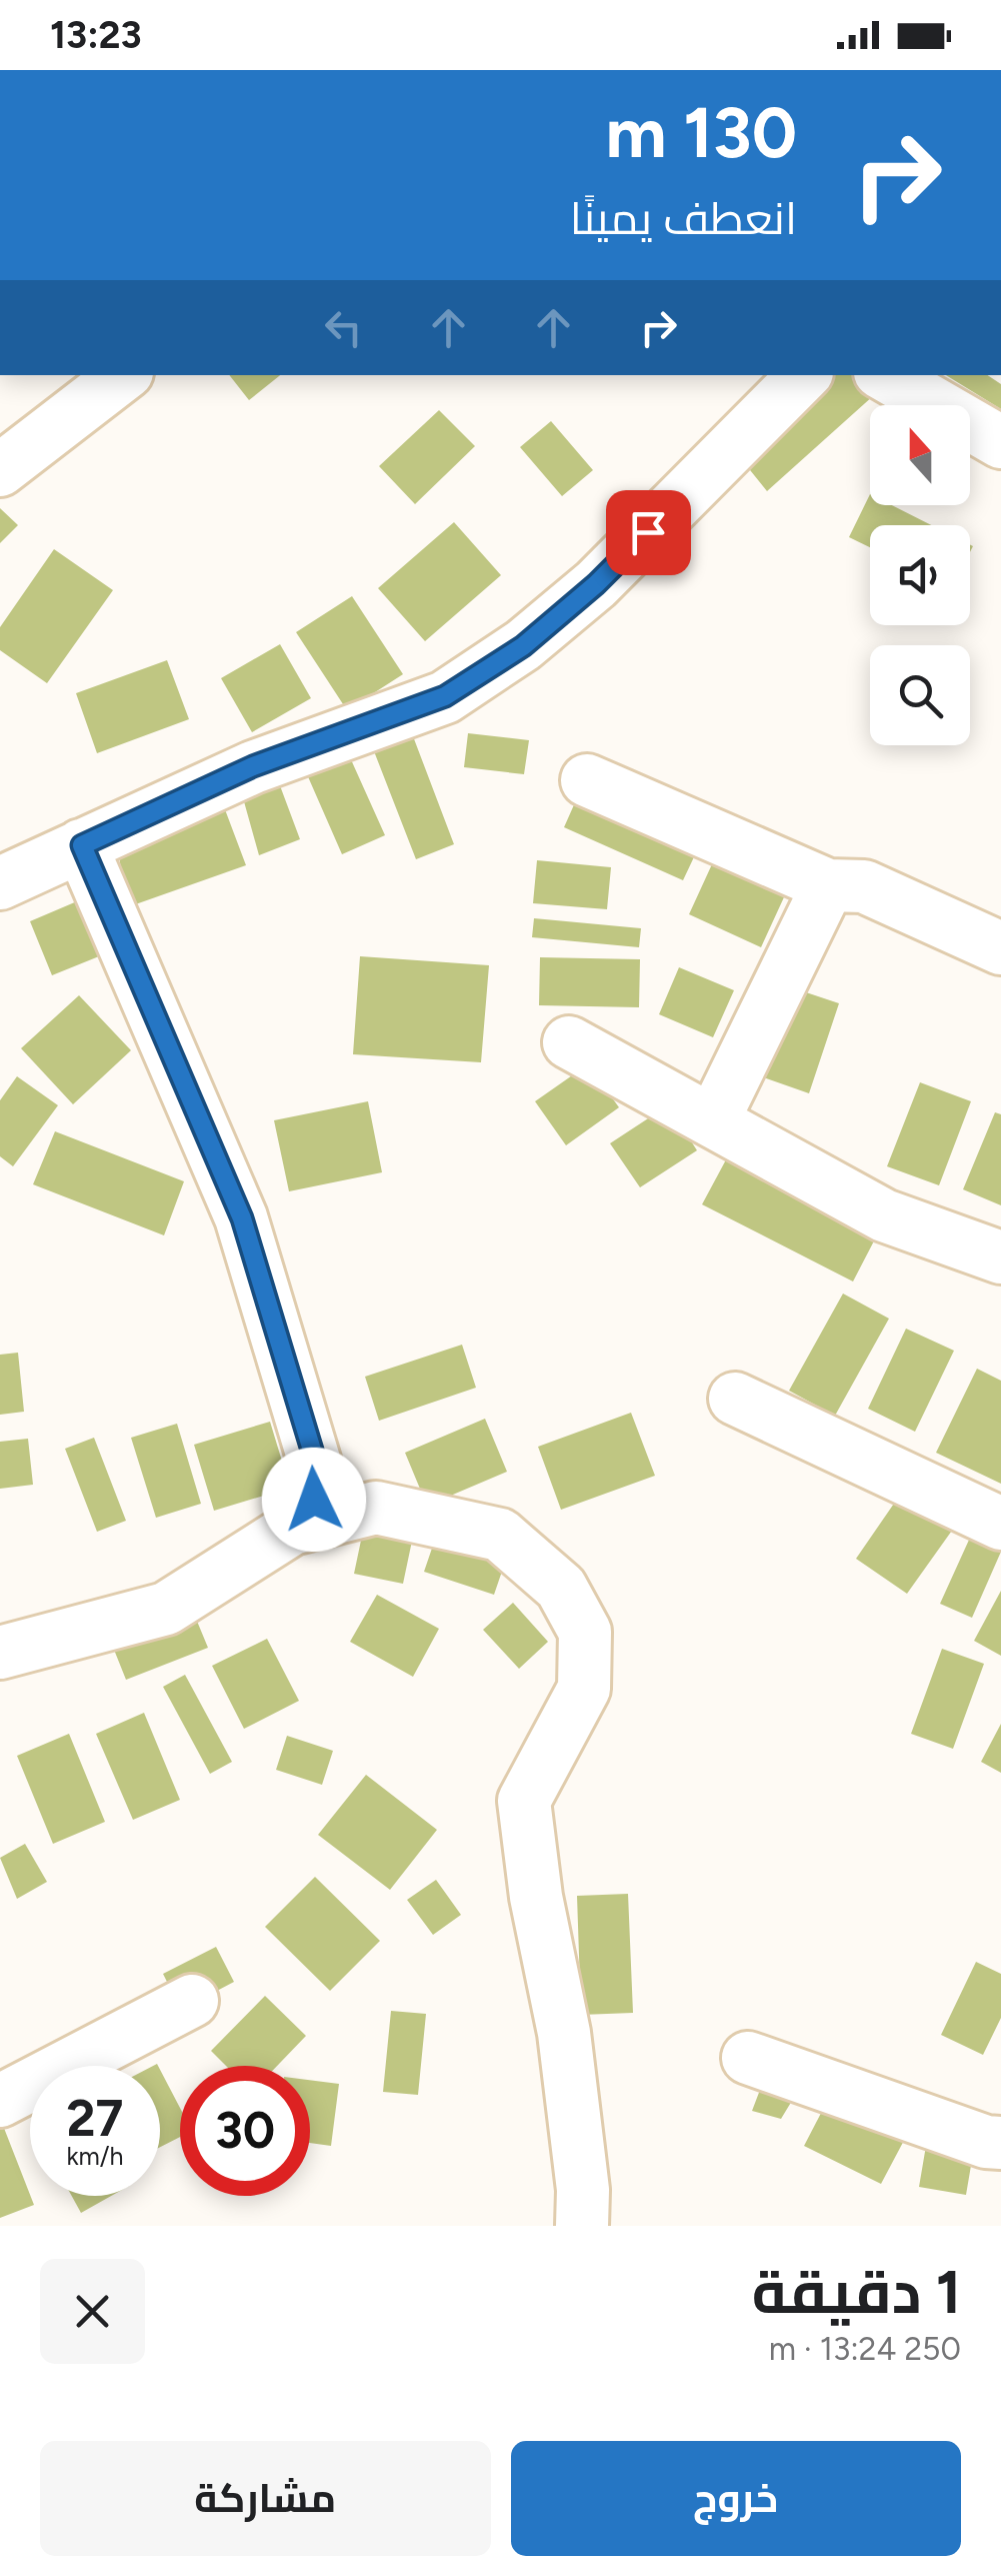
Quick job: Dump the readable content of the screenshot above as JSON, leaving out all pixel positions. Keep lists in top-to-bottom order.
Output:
{
  "north": "top",
  "page": {
    "status": "13:23",
    "turn": ["130 m", "انعطف يمينًا"],
    "speed": "27 km/h",
    "limit": "30",
    "heading": ["1 دقيقة", "250 m · 13:24"],
    "buttons": ["خروج", "مشاركة"]
  }
}
